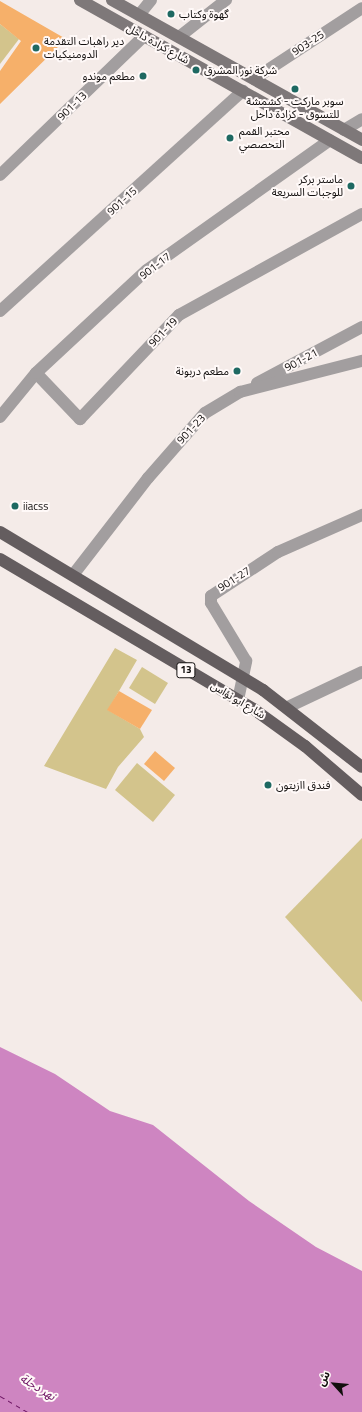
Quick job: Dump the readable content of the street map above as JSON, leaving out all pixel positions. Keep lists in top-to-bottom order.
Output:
{
  "streets": {
    "main road": ["شارع كرادة داخل", "13", "شارع ابو نؤاس"],
    "street": [
      "903-25",
      "901-13",
      "901-15",
      "901-17",
      "901-19",
      "901-21",
      "901-23",
      "901-27"
    ]
  },
  "crossings": [
    ["903-25", "شارع كرادة داخل"],
    ["شارع كرادة داخل", "901-13"],
    ["شارع كرادة داخل", "901-15"],
    ["شارع كرادة داخل", "901-17"],
    ["901-17", "901-19"],
    ["901-21", "901-23"],
    ["901-23", "شارع ابو نؤاس"],
    ["901-27", "شارع ابو نؤاس"]
  ],
  "water": ["نهر دجلة"],
  "places": [
    "گهوة وكتاب",
    "دير راهبات التقدمة الدومنيكيات",
    "شركة نور المشرق",
    "مطعم موندو",
    "سوبر ماركت - كشمشة للتسوق - كرادة داخل",
    "مختبر القمم التخصصي",
    "ماستر بركر للوجبات السريعة",
    "مطعم دربونة",
    "iiacss",
    "فندق اازيتون"
  ],
  "north": "top left"
}
